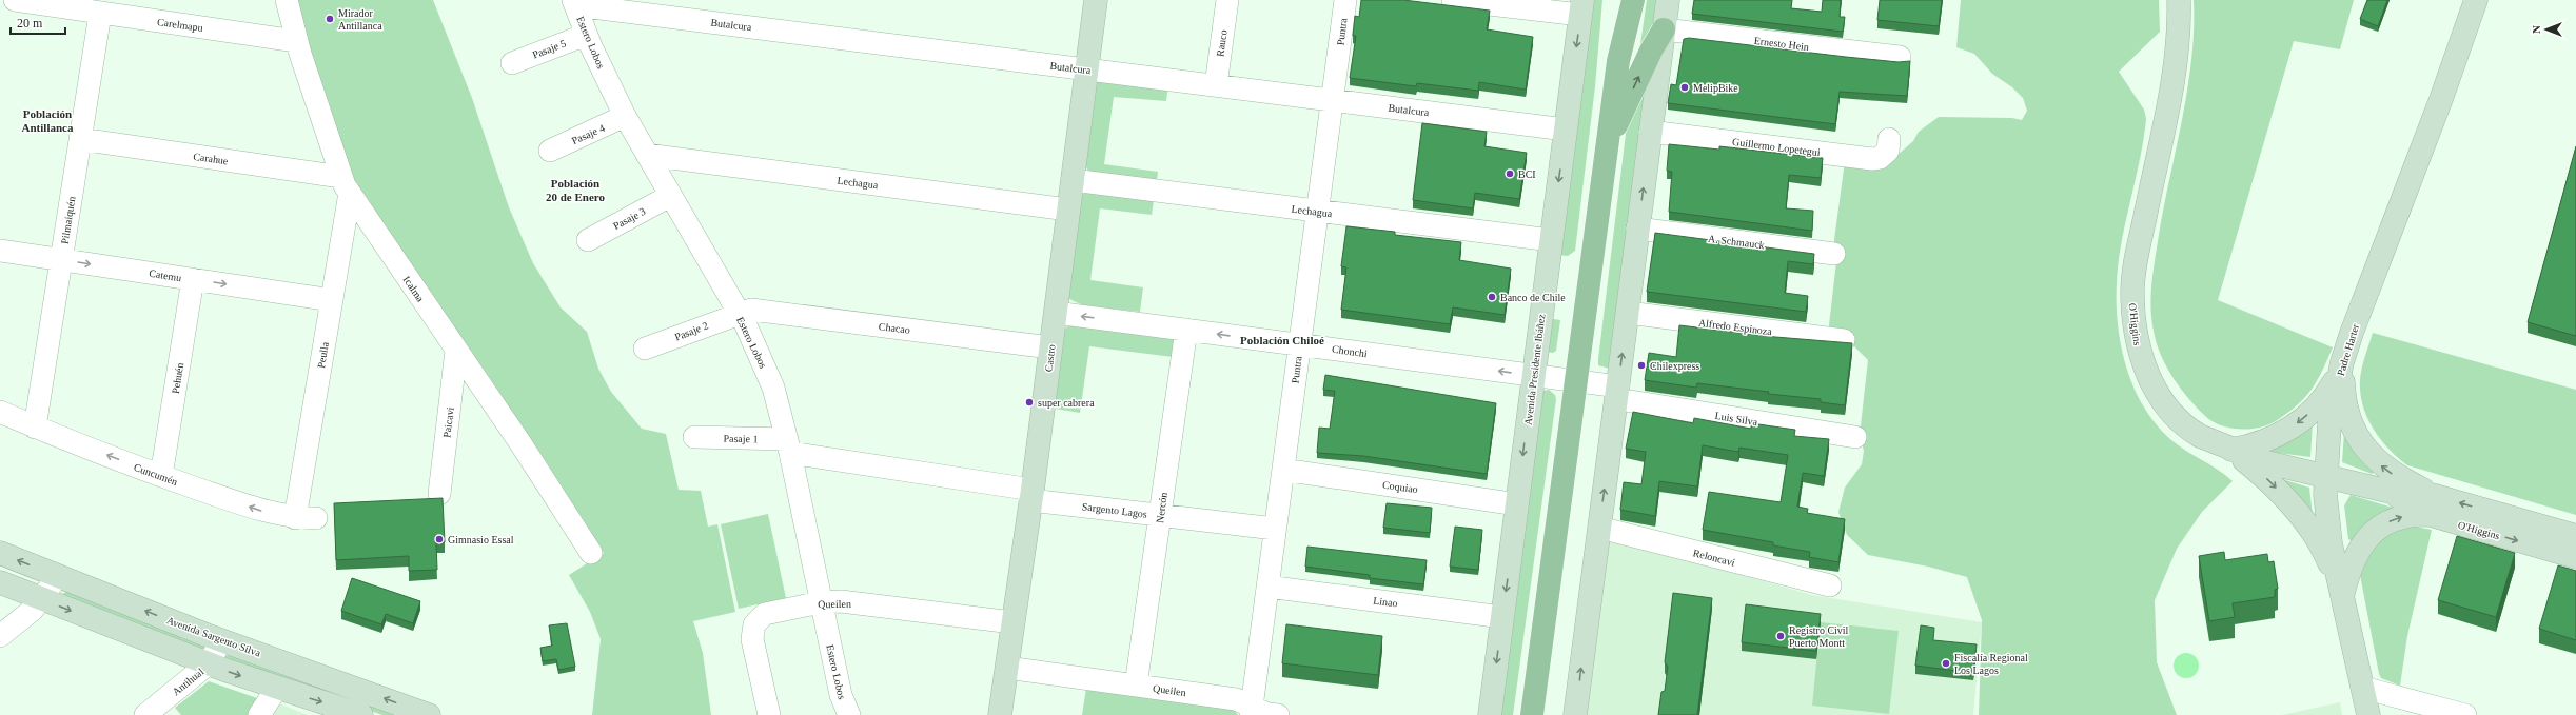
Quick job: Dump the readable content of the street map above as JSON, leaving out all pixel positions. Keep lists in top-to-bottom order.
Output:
{
  "streets": {
    "main road": [
      "O'Higgins",
      "Padre Harter",
      "Castro",
      "Avenida Presidente Ibáñez",
      "Avenida Sargento Silva"
    ],
    "street": [
      "Carelmapu",
      "Butalcura",
      "Puntra",
      "Estero Lobos",
      "Rauco",
      "Ernesto Hein",
      "Pasaje 5",
      "Pasaje 4",
      "Guillermo Lopetegui",
      "Carahue",
      "Lechagua",
      "Pasaje 3",
      "Pilmaiquén",
      "A. Schmauck",
      "Catemu",
      "Icalma",
      "Alfredo Espinoza",
      "Chacao",
      "Pasaje 2",
      "Chonchi",
      "Peulla",
      "Pehuén",
      "Luis Silva",
      "Paicavi",
      "Pasaje 1",
      "Cuncumén",
      "Coquiao",
      "Nercón",
      "Sargento Lagos",
      "Reloncaví",
      "Linao",
      "Queilen",
      "Antihual"
    ]
  },
  "crossings": [
    ["Carelmapu", "Pilmaiquén"],
    ["Carelmapu", "Icalma"],
    ["Butalcura", "Puntra"],
    ["Butalcura", "Estero Lobos"],
    ["Butalcura", "Rauco"],
    ["Butalcura", "Castro"],
    ["Butalcura", "Avenida Presidente Ibáñez"],
    ["Puntra", "Lechagua"],
    ["Puntra", "Chonchi"],
    ["Puntra", "Coquiao"],
    ["Puntra", "Sargento Lagos"],
    ["Puntra", "Linao"],
    ["Puntra", "Queilen"],
    ["Estero Lobos", "Pasaje 5"],
    ["Estero Lobos", "Pasaje 4"],
    ["Estero Lobos", "Lechagua"],
    ["Estero Lobos", "Pasaje 3"],
    ["Estero Lobos", "Chacao"],
    ["Estero Lobos", "Pasaje 2"],
    ["Estero Lobos", "Pasaje 1"],
    ["Estero Lobos", "Sargento Lagos"],
    ["Estero Lobos", "Queilen"],
    ["Carahue", "Pilmaiquén"],
    ["Carahue", "Icalma"],
    ["Carahue", "Peulla"],
    ["Lechagua", "Castro"],
    ["Lechagua", "Avenida Presidente Ibáñez"],
    ["Pilmaiquén", "Catemu"],
    ["Pilmaiquén", "Cuncumén"],
    ["Catemu", "Peulla"],
    ["Catemu", "Pehuén"],
    ["Icalma", "Peulla"],
    ["Icalma", "Paicavi"],
    ["O'Higgins", "Padre Harter"],
    ["Chacao", "Pasaje 2"],
    ["Chacao", "Castro"],
    ["Chonchi", "Castro"],
    ["Chonchi", "Avenida Presidente Ibáñez"],
    ["Chonchi", "Luis Silva"],
    ["Chonchi", "Nercón"],
    ["Peulla", "Cuncumén"],
    ["Castro", "Sargento Lagos"],
    ["Castro", "Queilen"],
    ["Avenida Presidente Ibáñez", "Coquiao"],
    ["Avenida Presidente Ibáñez", "Linao"],
    ["Pehuén", "Cuncumén"],
    ["Pasaje 1", "Sargento Lagos"],
    ["Nercón", "Sargento Lagos"],
    ["Nercón", "Queilen"],
    ["Avenida Sargento Silva", "Antihual"]
  ],
  "one_way": ["Catemu", "Chonchi", "Cuncumén"],
  "districts": ["Población Antillanca", "Población 20 de Enero", "Población Chiloé"],
  "places": [
    "Mirador Antillanca",
    "MelipBike",
    "BCI",
    "Banco de Chile",
    "Chilexpress",
    "super cabrera",
    "Gimnasio Essal",
    "Registro Civil Puerto Montt",
    "Fiscalía Regional Los Lagos"
  ],
  "scale_bar": "20 m",
  "north": "left"
}
